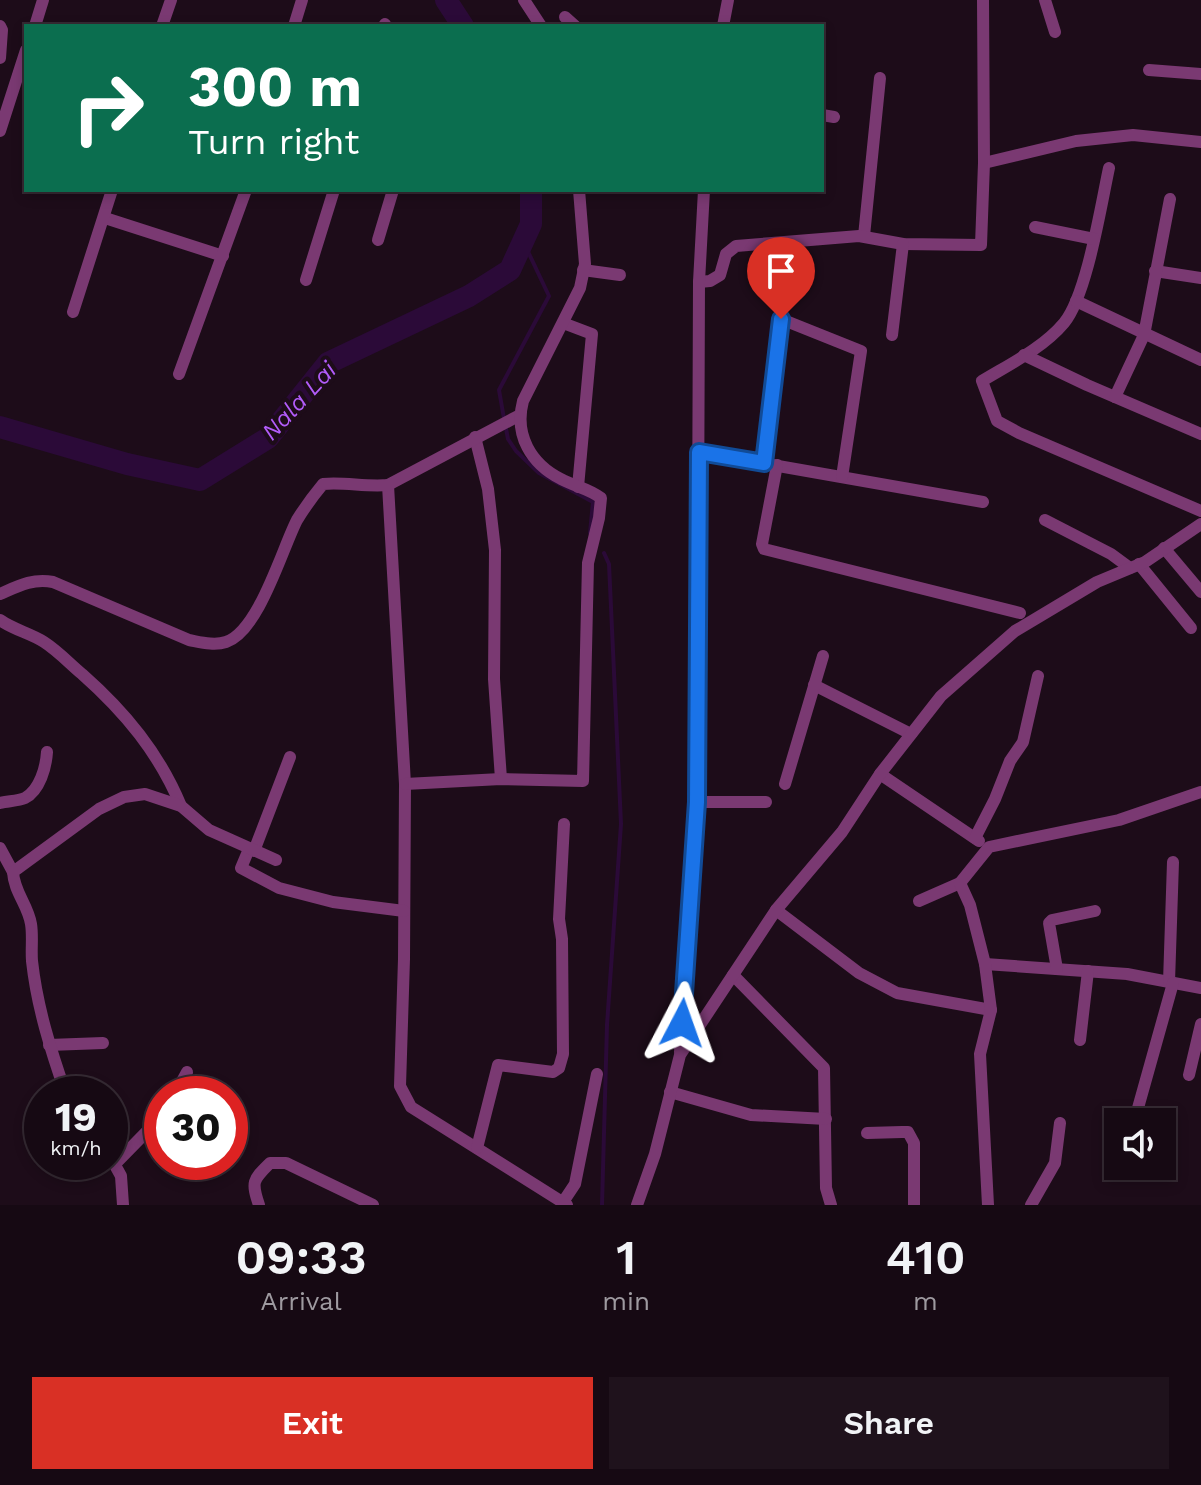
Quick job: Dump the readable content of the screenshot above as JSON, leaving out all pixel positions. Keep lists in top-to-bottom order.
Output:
{
  "water": ["Nala Lai"],
  "page": {
    "turn": ["300 m", "Turn right"],
    "speed": "19 km/h",
    "limit": "30",
    "eta": [
      "09:33",
      "Arrival",
      "1",
      "min",
      "410",
      "m"
    ],
    "buttons": ["Exit", "Share"]
  }
}
